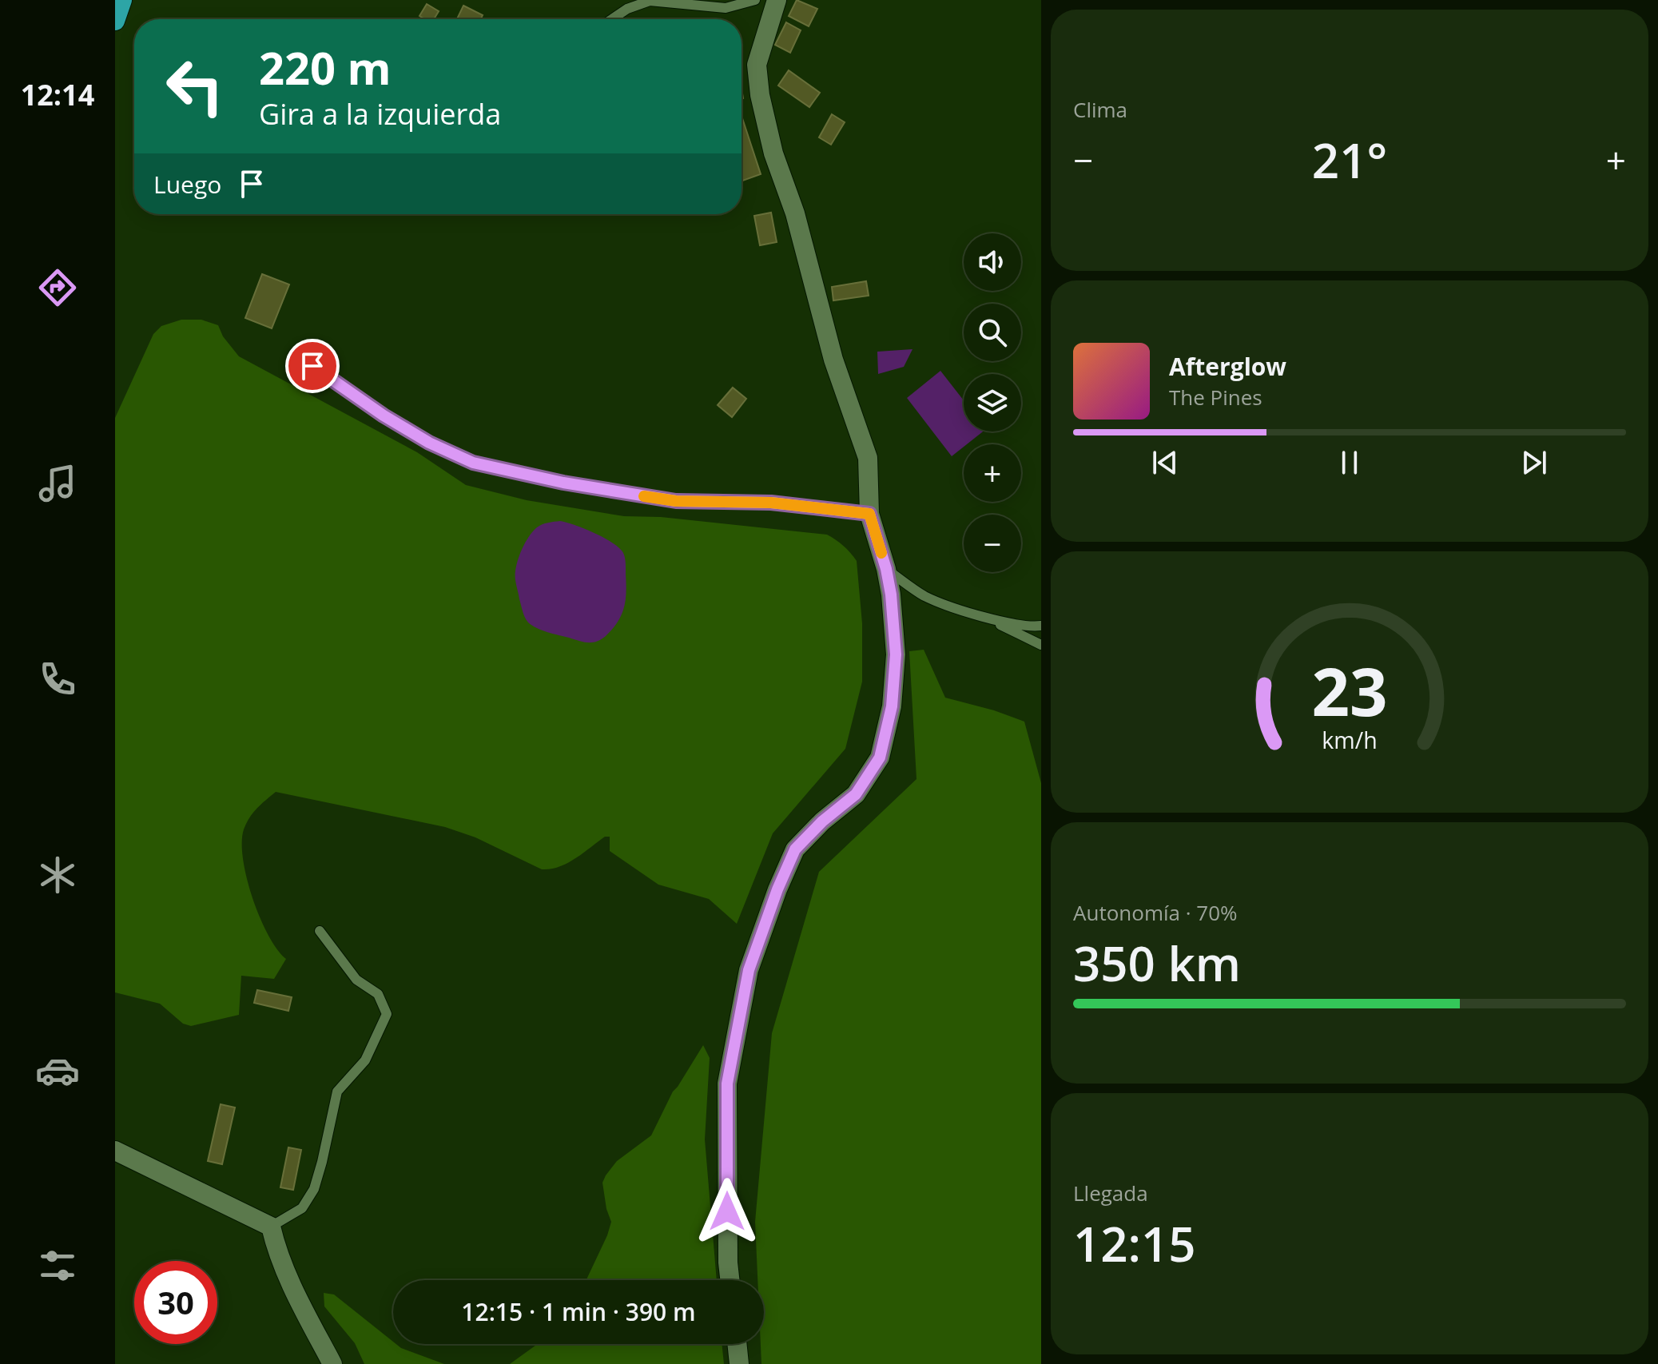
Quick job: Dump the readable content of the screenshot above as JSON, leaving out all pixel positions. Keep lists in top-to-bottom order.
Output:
{
  "page": {
    "tabs": "12:14",
    "tile": [
      "Clima",
      ["Autonomía · 70%", "350 km"],
      ["Llegada", "12:15"]
    ],
    "turn": ["220 m", "Gira a la izquierda"],
    "heat": ["−", "21°", "+"],
    "then": "Luego",
    "map_buttons": ["+", "−"],
    "song": ["Afterglow", "The Pines"],
    "limit": "30",
    "trip": "12:15 · 1 min · 390 m",
    "gauge": ["23", "km/h"]
  }
}
